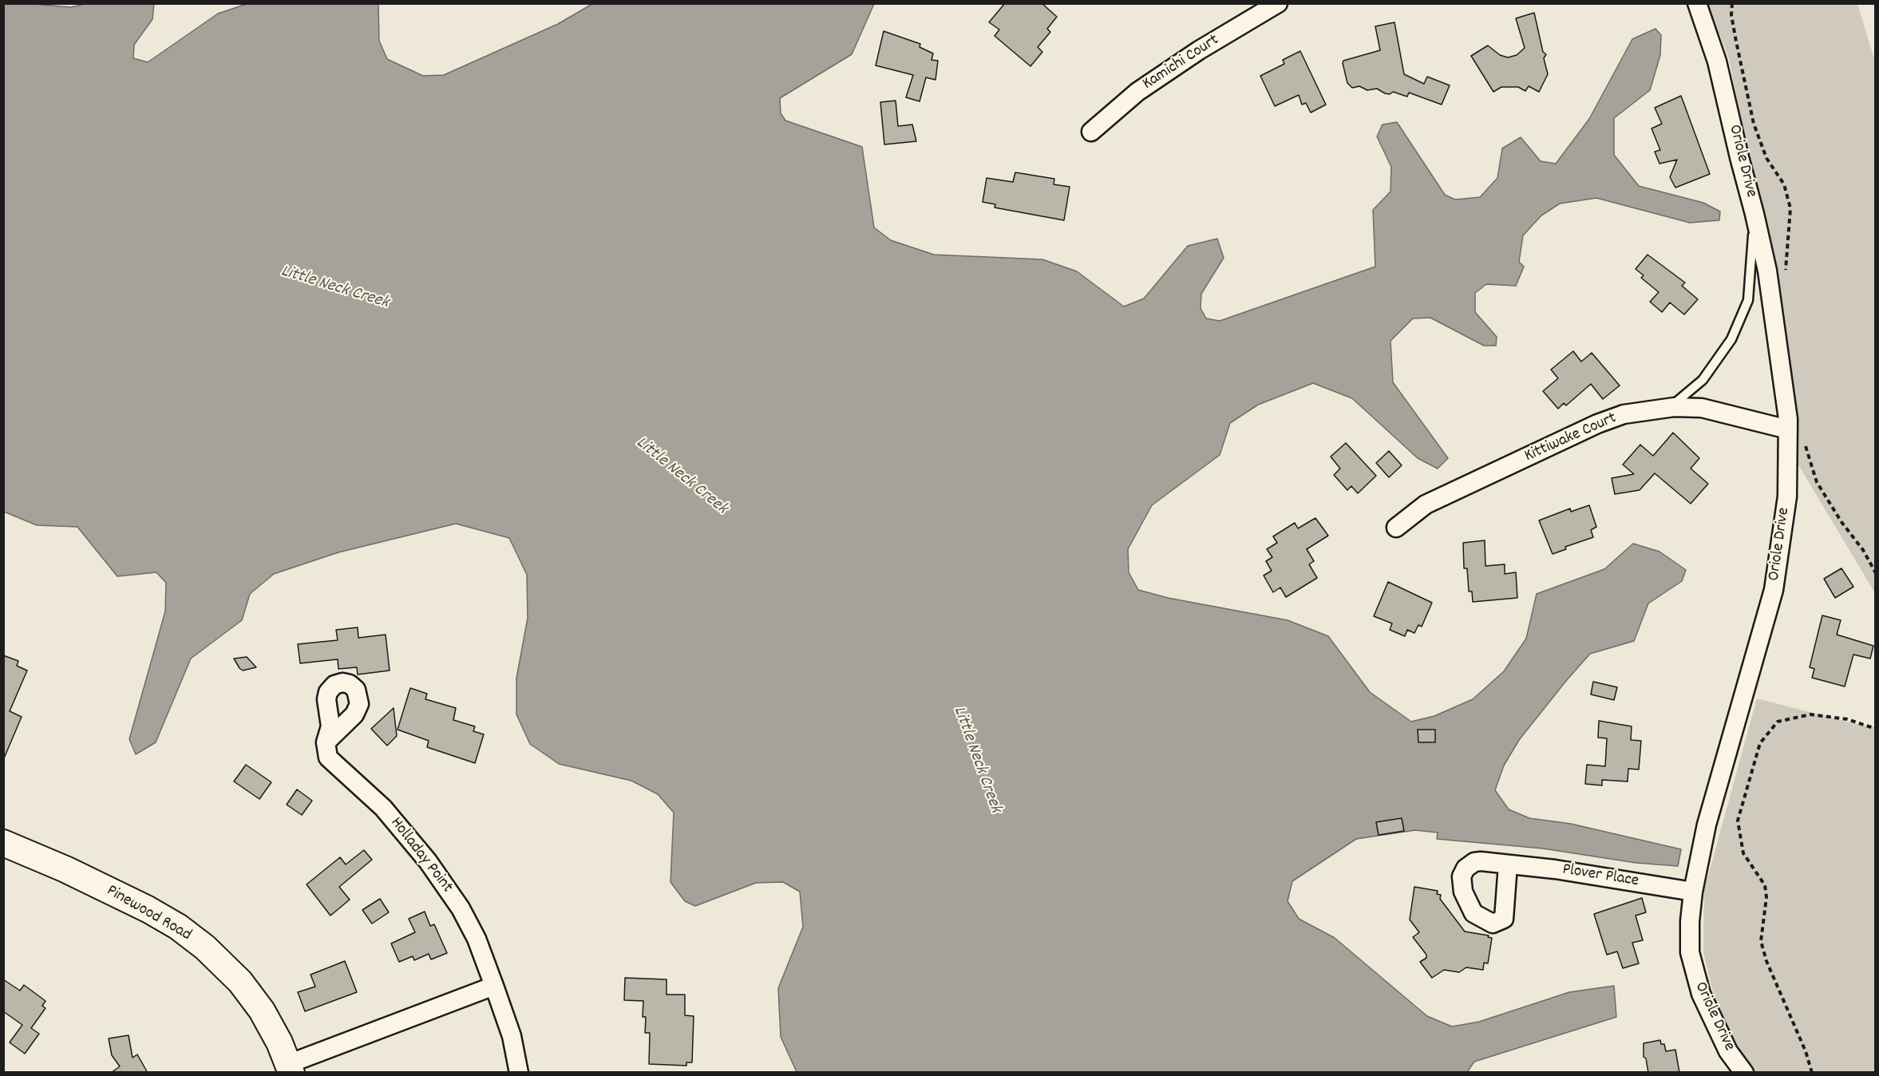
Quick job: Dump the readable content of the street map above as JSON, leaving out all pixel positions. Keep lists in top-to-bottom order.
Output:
{
  "streets": {
    "street": [
      "Kamichi Court",
      "Oriole Drive",
      "Kittiwake Court",
      "Holladay Point",
      "Plover Place",
      "Pinewood Road"
    ]
  },
  "crossings": [
    ["Oriole Drive", "Kittiwake Court"],
    ["Oriole Drive", "Plover Place"]
  ],
  "water": ["Little Neck Creek"]
}
